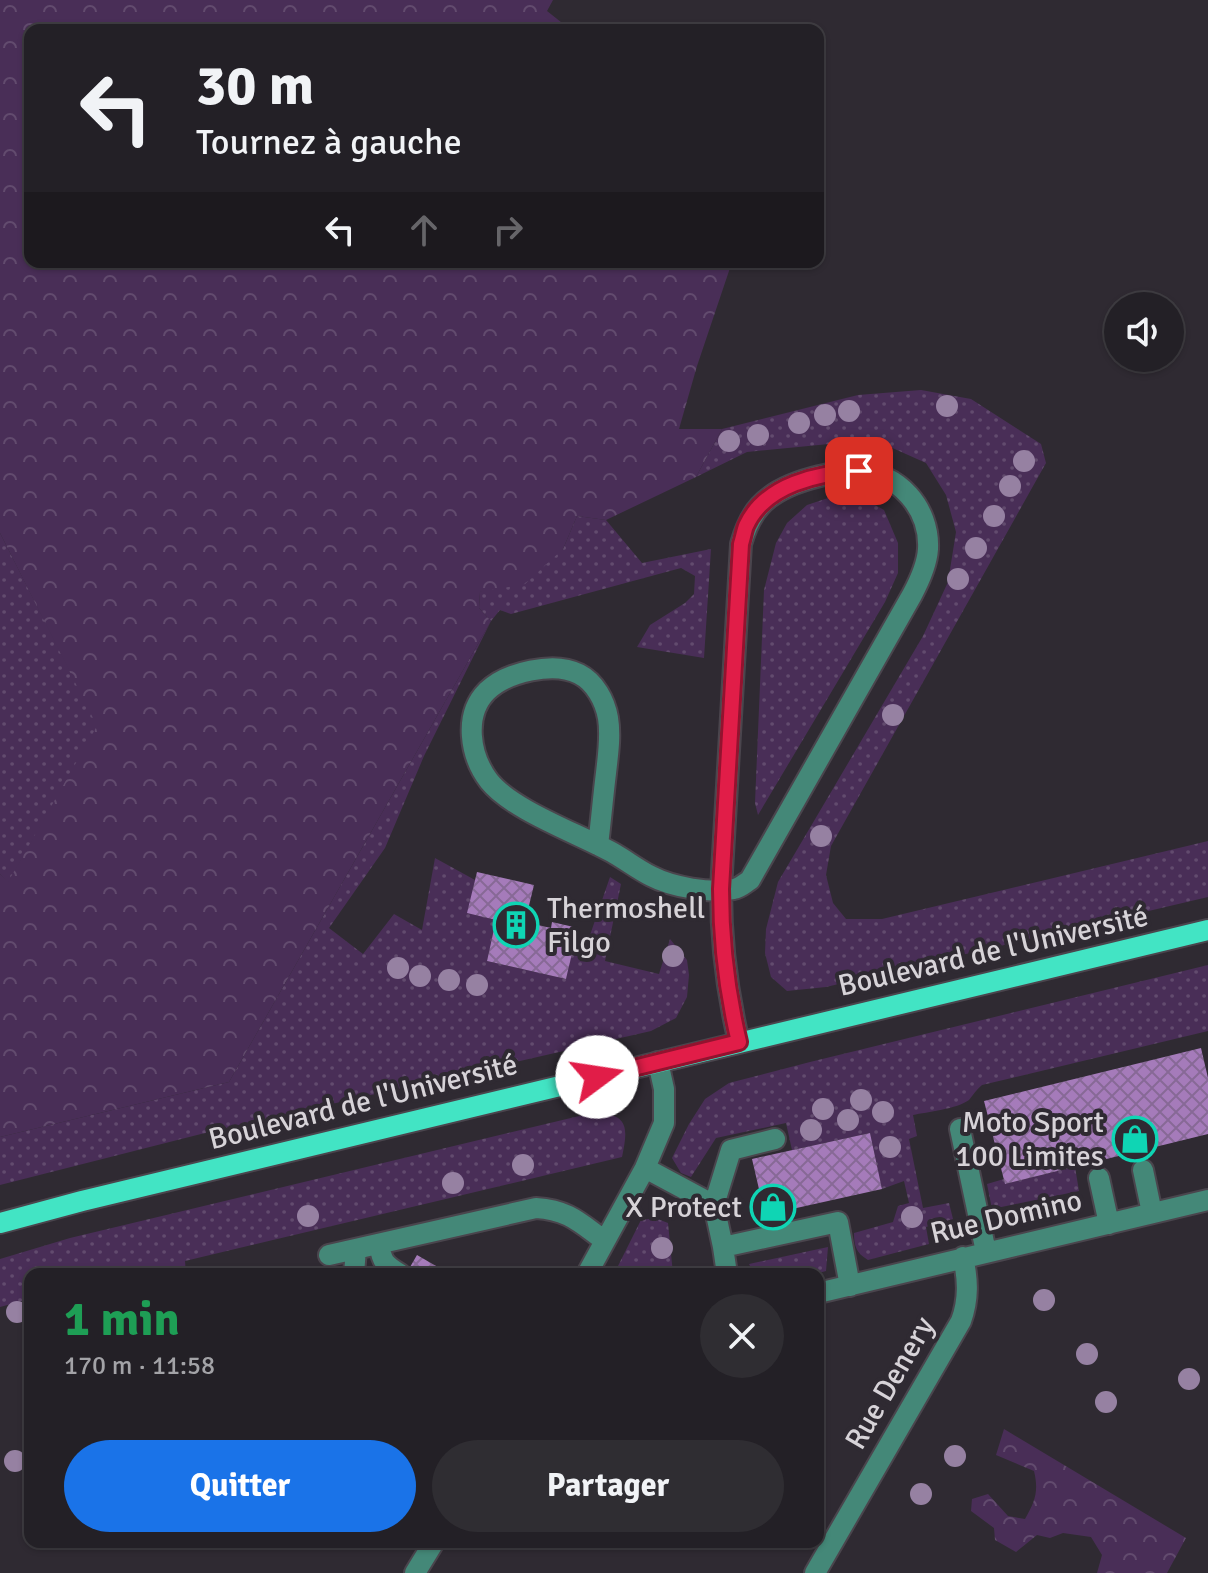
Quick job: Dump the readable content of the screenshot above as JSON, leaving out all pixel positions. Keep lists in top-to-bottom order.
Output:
{
  "streets": {
    "main road": ["Boulevard de l'Université"],
    "street": ["Rue Domino", "Rue Denery"]
  },
  "crossings": [
    ["Rue Domino", "Rue Denery"]
  ],
  "places": {
    "building": ["Thermoshell Filgo"],
    "shop": ["Moto Sport 100 Limites", "X Protect"]
  },
  "page": {
    "turn": ["30 m", "Tournez à gauche"],
    "heading": ["1 min", "170 m · 11:58"],
    "buttons": ["Quitter", "Partager"]
  }
}
